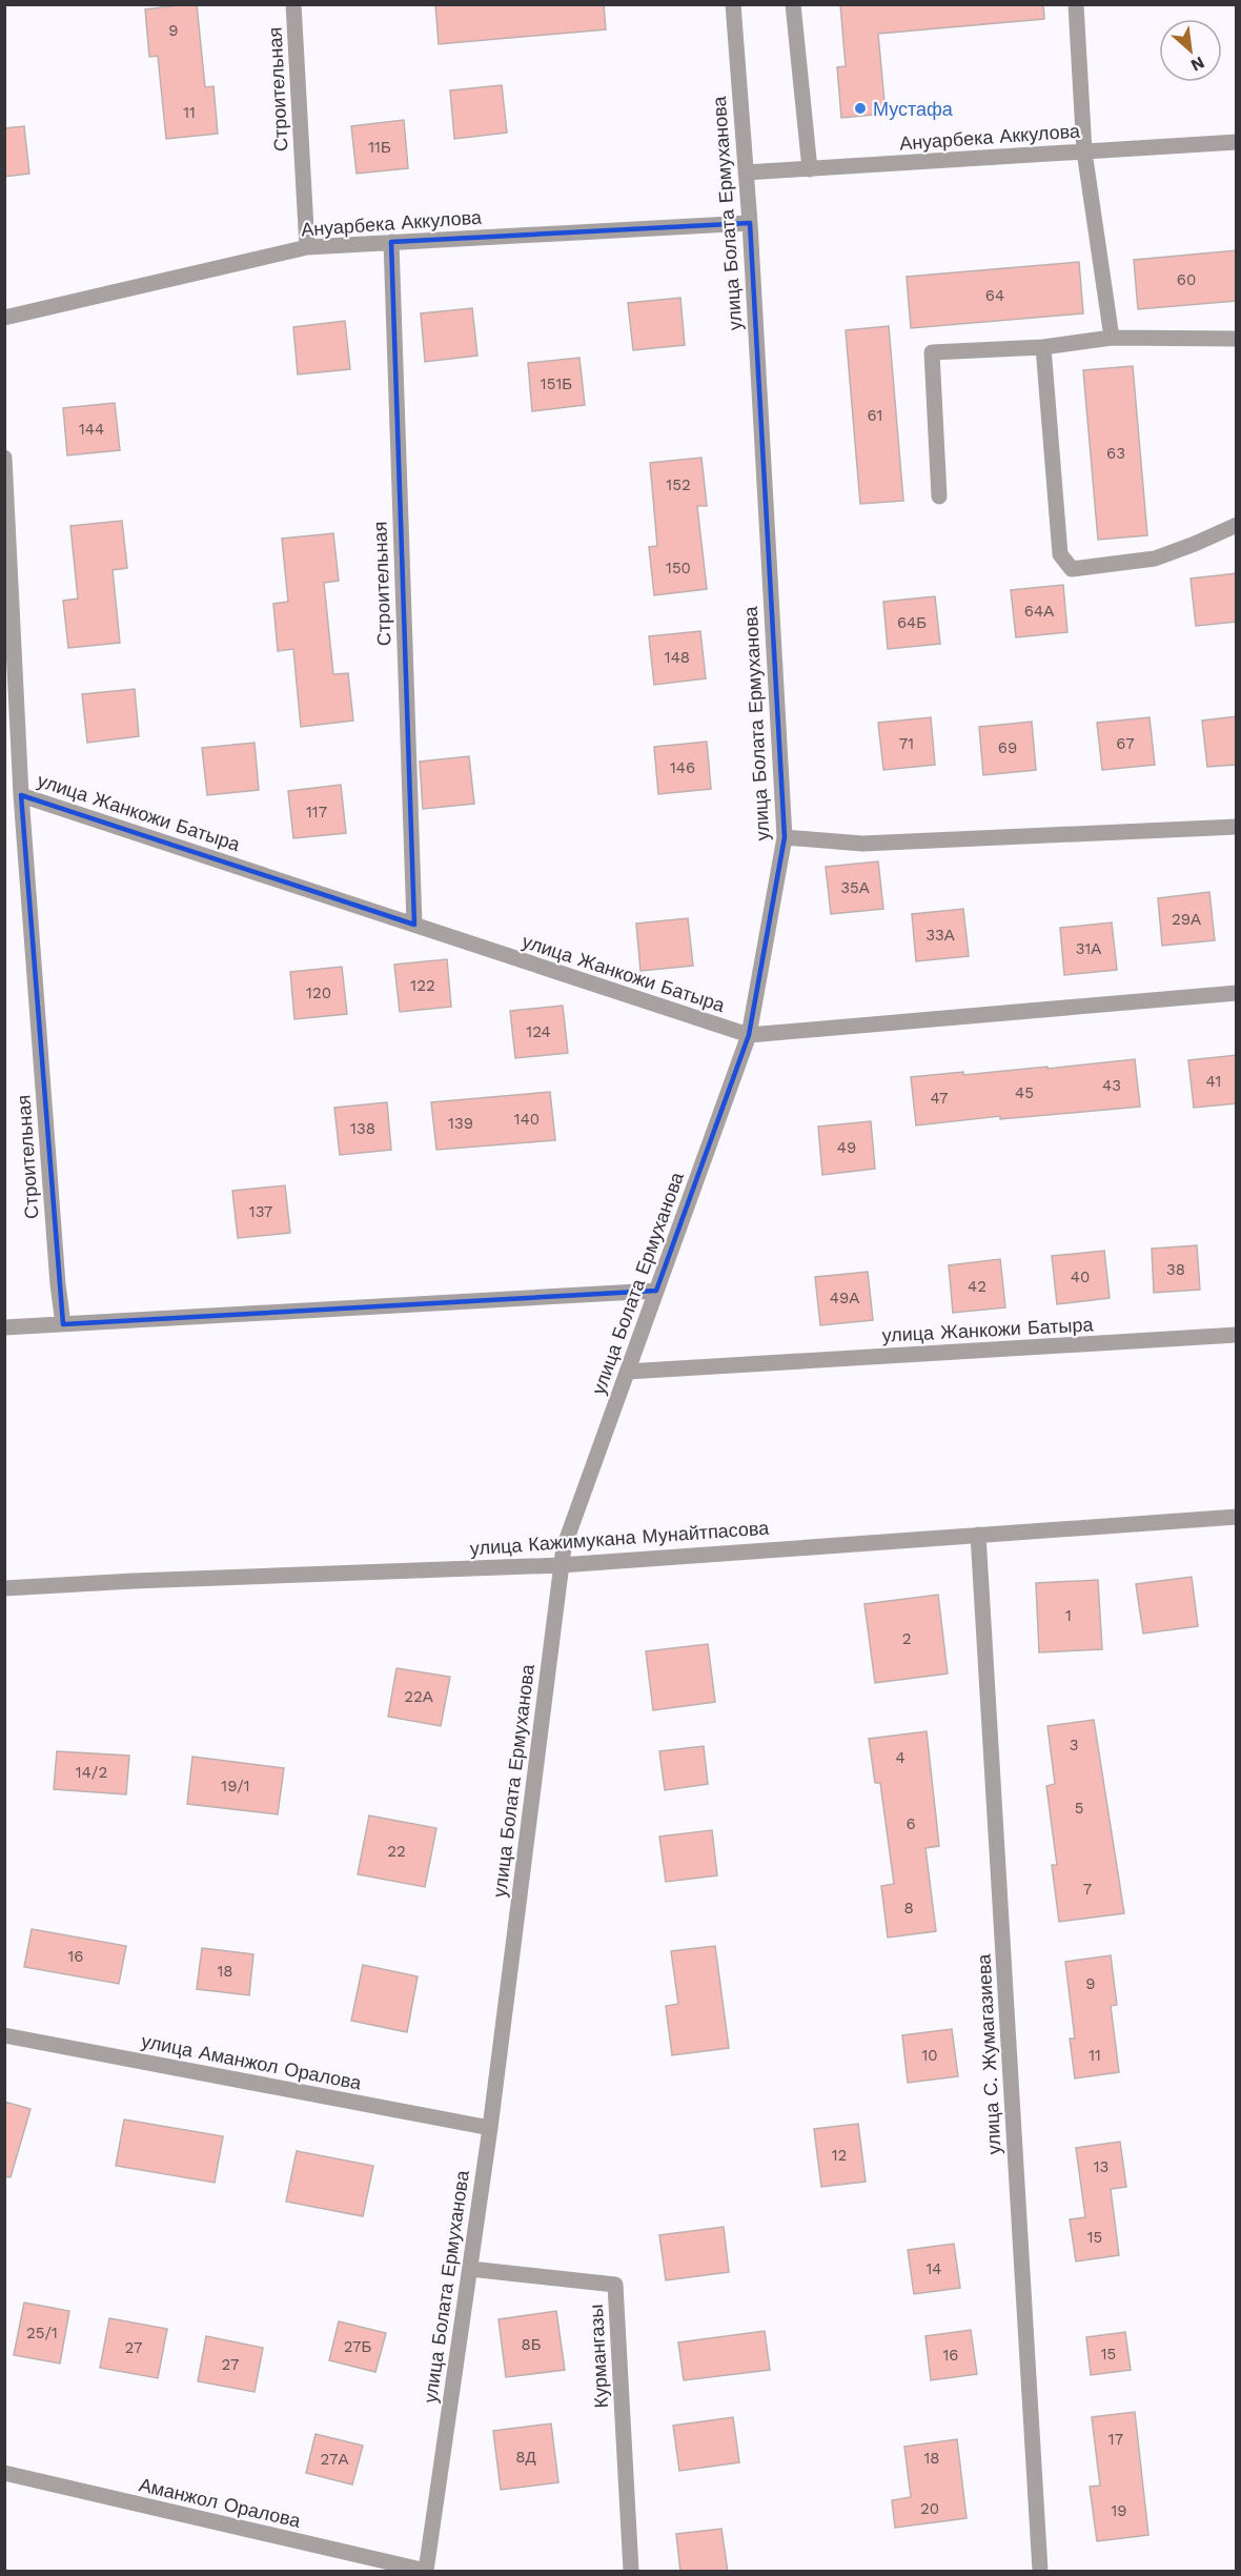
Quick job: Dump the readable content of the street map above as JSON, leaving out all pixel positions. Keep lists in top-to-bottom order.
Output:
{
  "streets": {
    "street": [
      "Строительная",
      "Ануарбека Аккулова",
      "улица Болата Ермуханова",
      "улица Жанкожи Батыра",
      "улица Кажимукана Мунайтпасова",
      "улица С. Жумагазиева",
      "улица Аманжол Оралова",
      "Курмангазы",
      "Аманжол Оралова"
    ]
  },
  "crossings": [
    ["Строительная", "Ануарбека Аккулова"],
    ["Строительная", "улица Жанкожи Батыра"],
    ["Ануарбека Аккулова", "улица Болата Ермуханова"],
    ["улица Болата Ермуханова", "улица Жанкожи Батыра"],
    ["улица Болата Ермуханова", "улица Кажимукана Мунайтпасова"],
    ["улица Болата Ермуханова", "улица Аманжол Оралова"],
    ["улица Болата Ермуханова", "Курмангазы"],
    ["улица Болата Ермуханова", "Аманжол Оралова"],
    ["улица Кажимукана Мунайтпасова", "улица С. Жумагазиева"]
  ],
  "places": ["Мустафа"],
  "house_numbers": [
    "9",
    "11",
    "11Б",
    "60",
    "64",
    "151Б",
    "61",
    "144",
    "63",
    "152",
    "150",
    "64А",
    "64Б",
    "148",
    "71",
    "67",
    "69",
    "146",
    "117",
    "35А",
    "29А",
    "33А",
    "31А",
    "122",
    "120",
    "124",
    "41",
    "43",
    "45",
    "47",
    "140",
    "139",
    "138",
    "49",
    "137",
    "38",
    "40",
    "42",
    "49А",
    "1",
    "2",
    "22А",
    "3",
    "4",
    "14/2",
    "19/1",
    "5",
    "6",
    "22",
    "7",
    "8",
    "16",
    "18",
    "9",
    "10",
    "11",
    "12",
    "13",
    "15",
    "14",
    "25/1",
    "8Б",
    "27Б",
    "27",
    "15",
    "16",
    "27",
    "17",
    "8Д",
    "18",
    "27А",
    "20",
    "19"
  ],
  "north": "bottom right"
}
